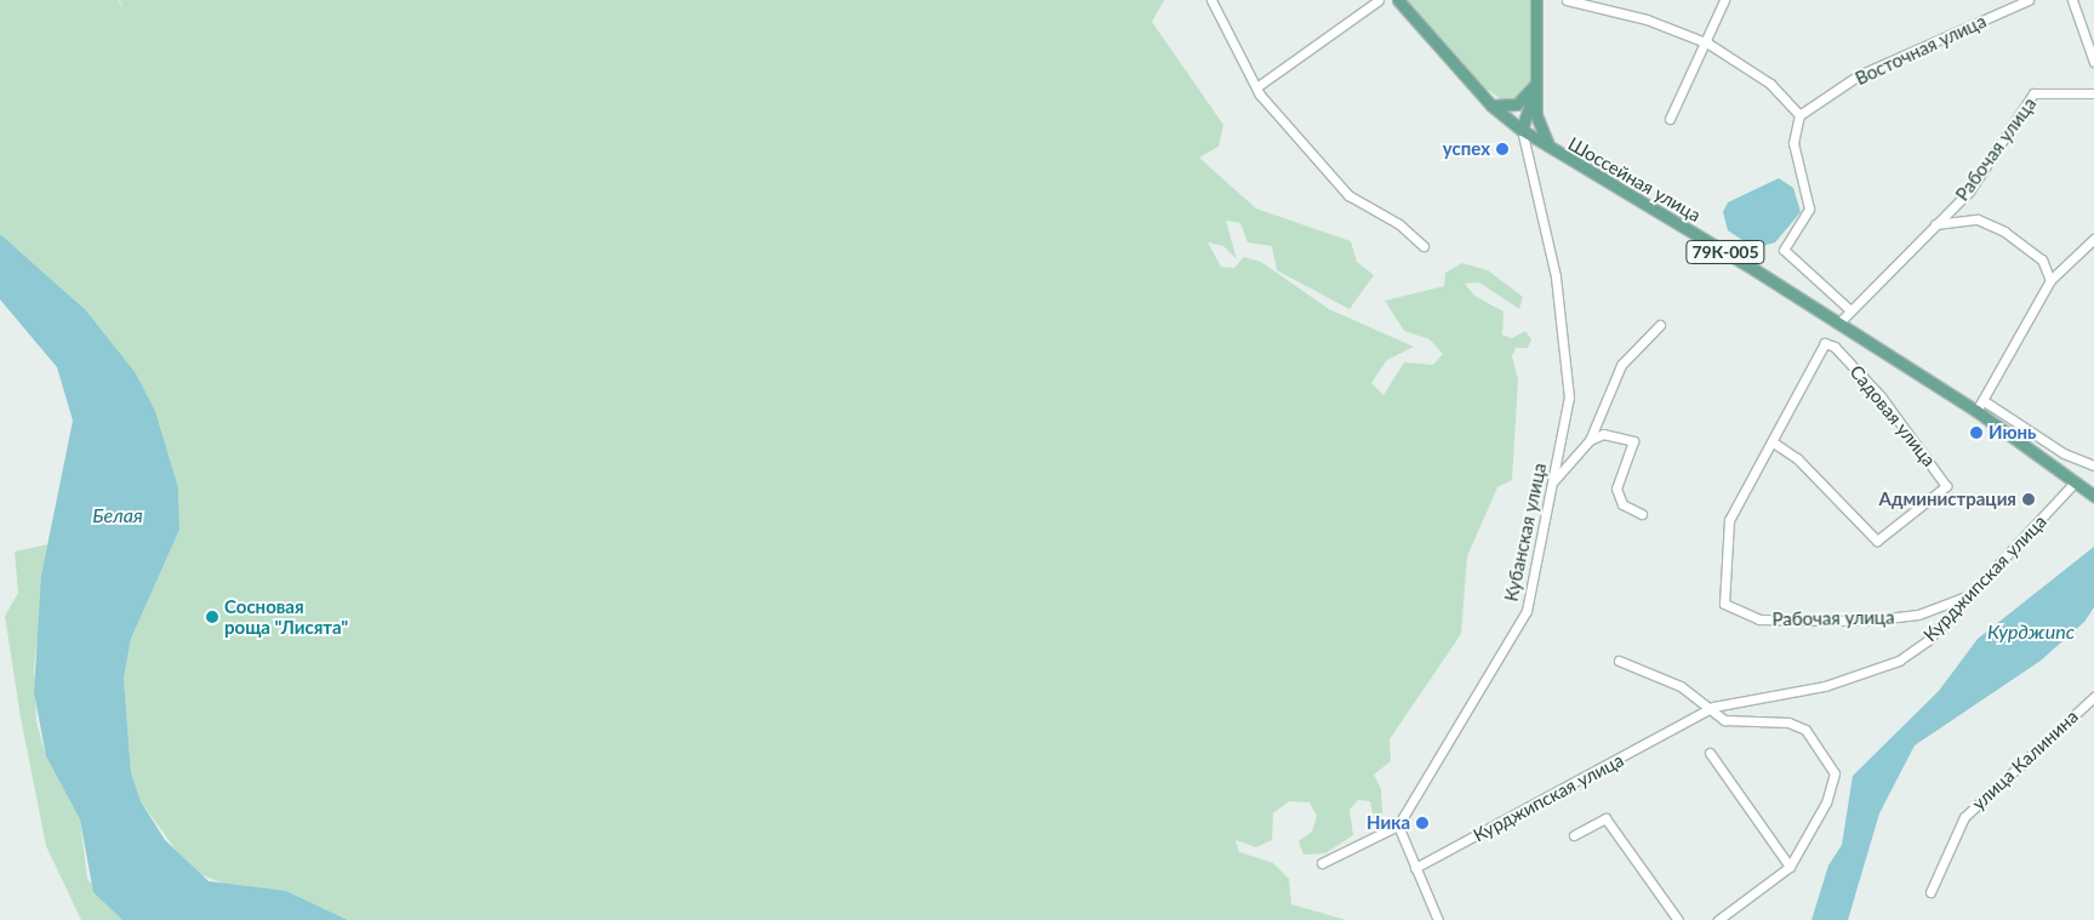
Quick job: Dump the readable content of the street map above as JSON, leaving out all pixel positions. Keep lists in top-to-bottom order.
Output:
{
  "streets": {
    "main road": ["Шоссейная улица", "79К-005"],
    "street": [
      "Восточная улица",
      "Рабочая улица",
      "Садовая улица",
      "Кубанская улица",
      "Курджипская улица",
      "улица Калинина"
    ]
  },
  "crossings": [
    ["Рабочая улица", "Шоссейная улица"],
    ["Рабочая улица", "Садовая улица"],
    ["Рабочая улица", "Курджипская улица"],
    ["Шоссейная улица", "Кубанская улица"],
    ["Шоссейная улица", "Курджипская улица"]
  ],
  "water": ["Белая", "Курджипс"],
  "places": [
    "успех",
    "Июнь",
    "Администрация",
    "Сосновая роща \"Лисята\"",
    "Ника"
  ]
}
